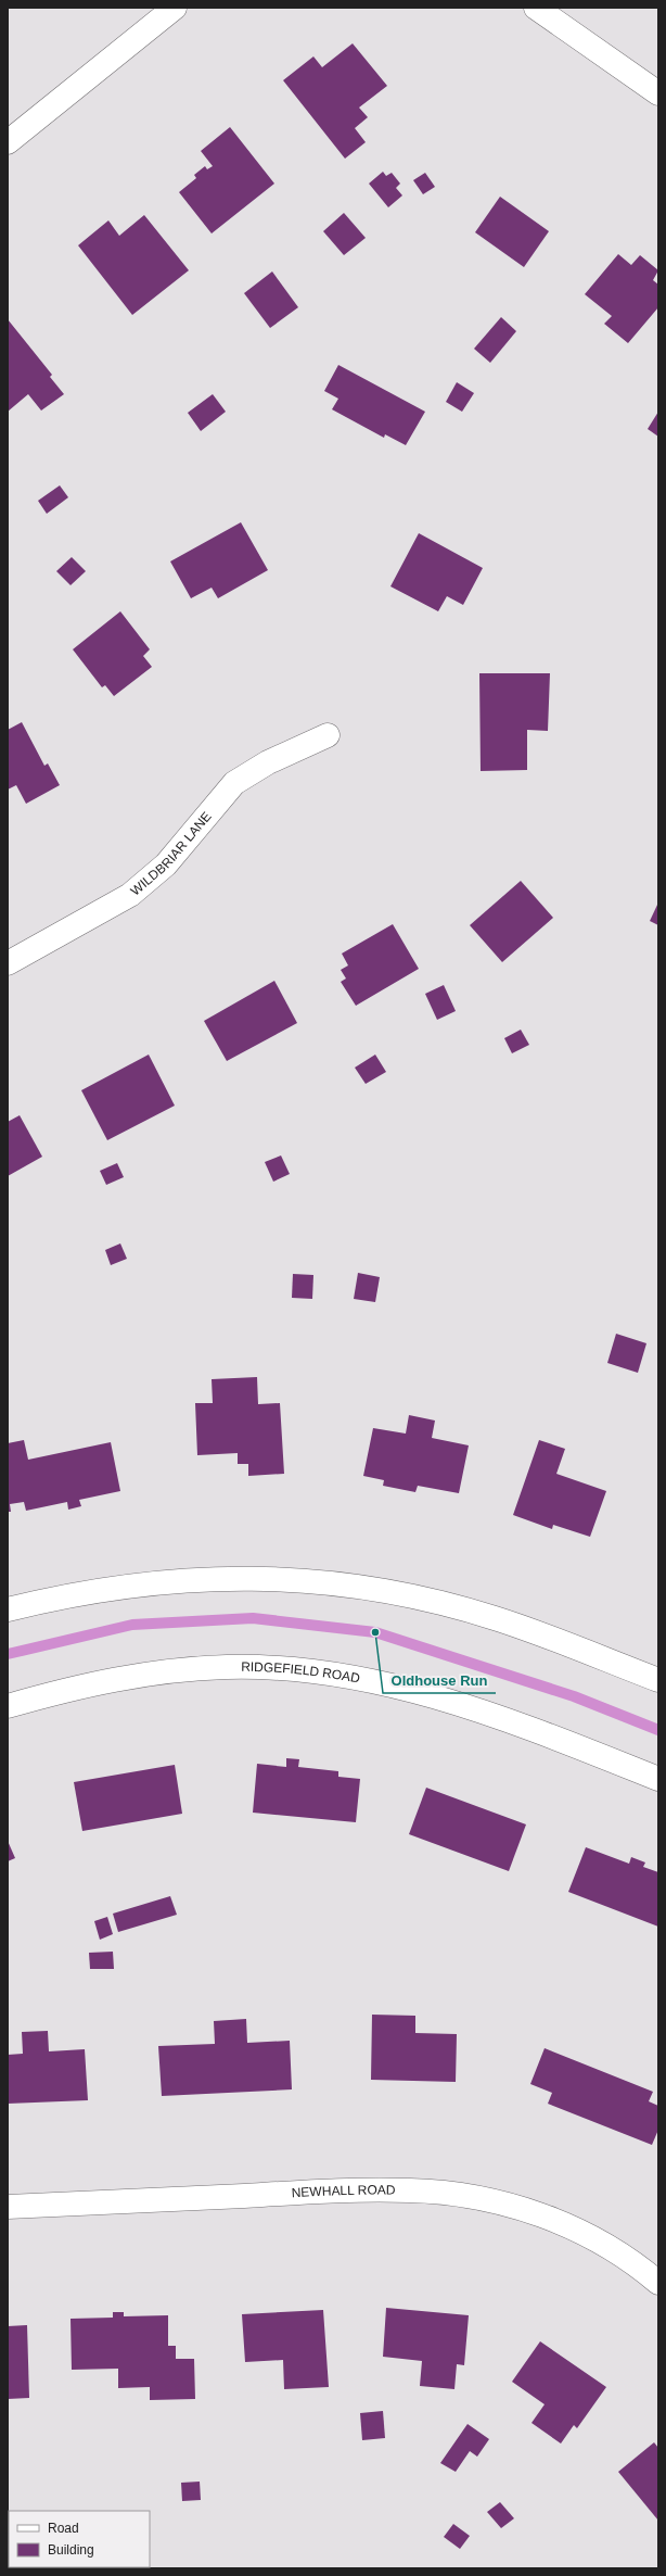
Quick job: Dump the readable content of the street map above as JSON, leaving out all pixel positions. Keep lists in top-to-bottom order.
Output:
{
  "streets": {
    "street": ["WILDBRIAR LANE", "RIDGEFIELD ROAD", "NEWHALL ROAD"]
  },
  "places": ["Oldhouse Run"],
  "legend": ["Road", "Building"]
}
